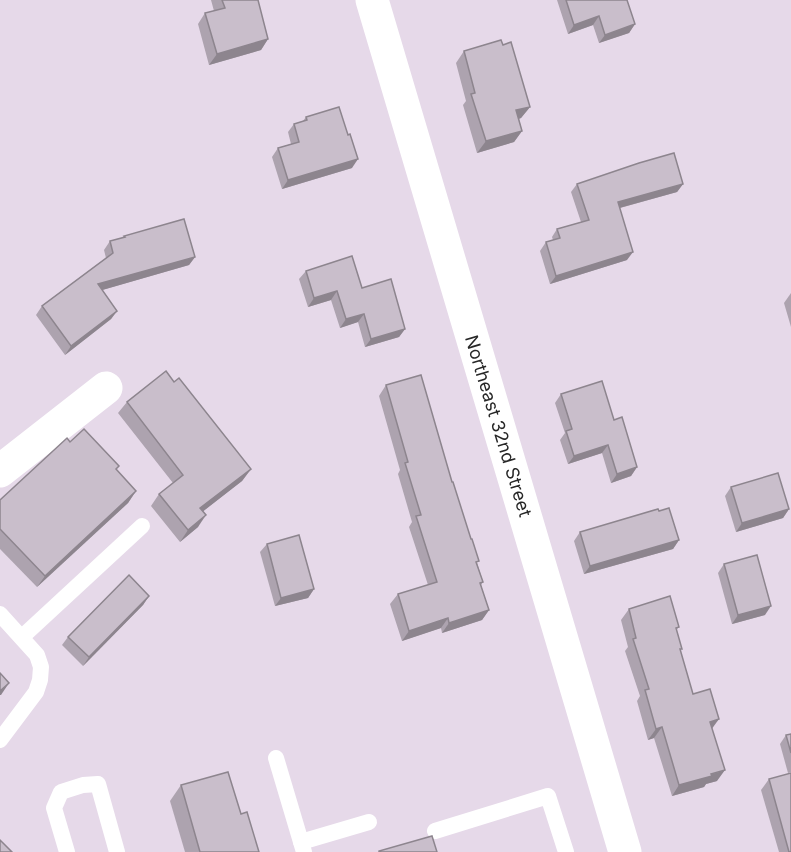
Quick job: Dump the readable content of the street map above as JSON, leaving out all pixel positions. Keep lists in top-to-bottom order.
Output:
{
  "streets": {
    "street": ["Northeast 32nd Street"]
  }
}
